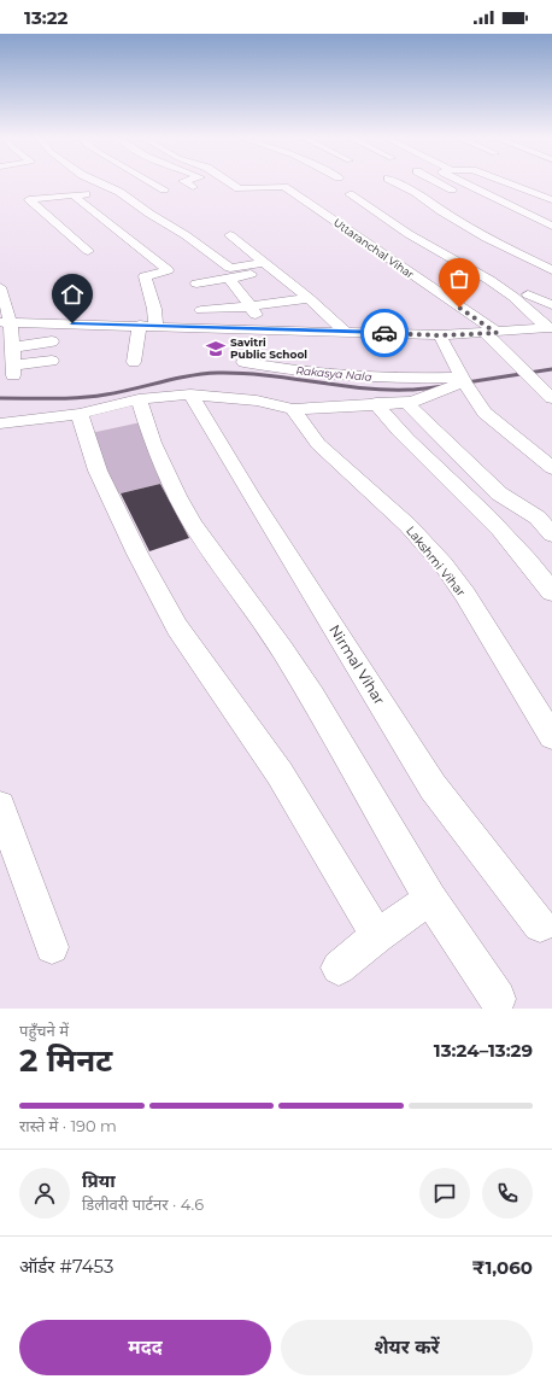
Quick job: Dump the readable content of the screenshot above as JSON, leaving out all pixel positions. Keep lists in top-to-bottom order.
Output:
{
  "streets": {
    "street": ["Uttaranchal Vihar", "Lakshmi Vihar", "Nirmal Vihar"]
  },
  "water": ["Rakasya Nala"],
  "places": {
    "school or university": ["Savitri Public School"]
  },
  "page": {
    "status": "13:22",
    "heading": ["2 मिनट", "पहुँचने में", "13:24–13:29"],
    "panel": [
      "प्रिया",
      "डिलीवरी पार्टनर · 4.6",
      "ऑर्डर #7453",
      "₹1,060"
    ],
    "bar": "रास्ते में · 190 m",
    "buttons": ["मदद", "शेयर करें"]
  }
}
